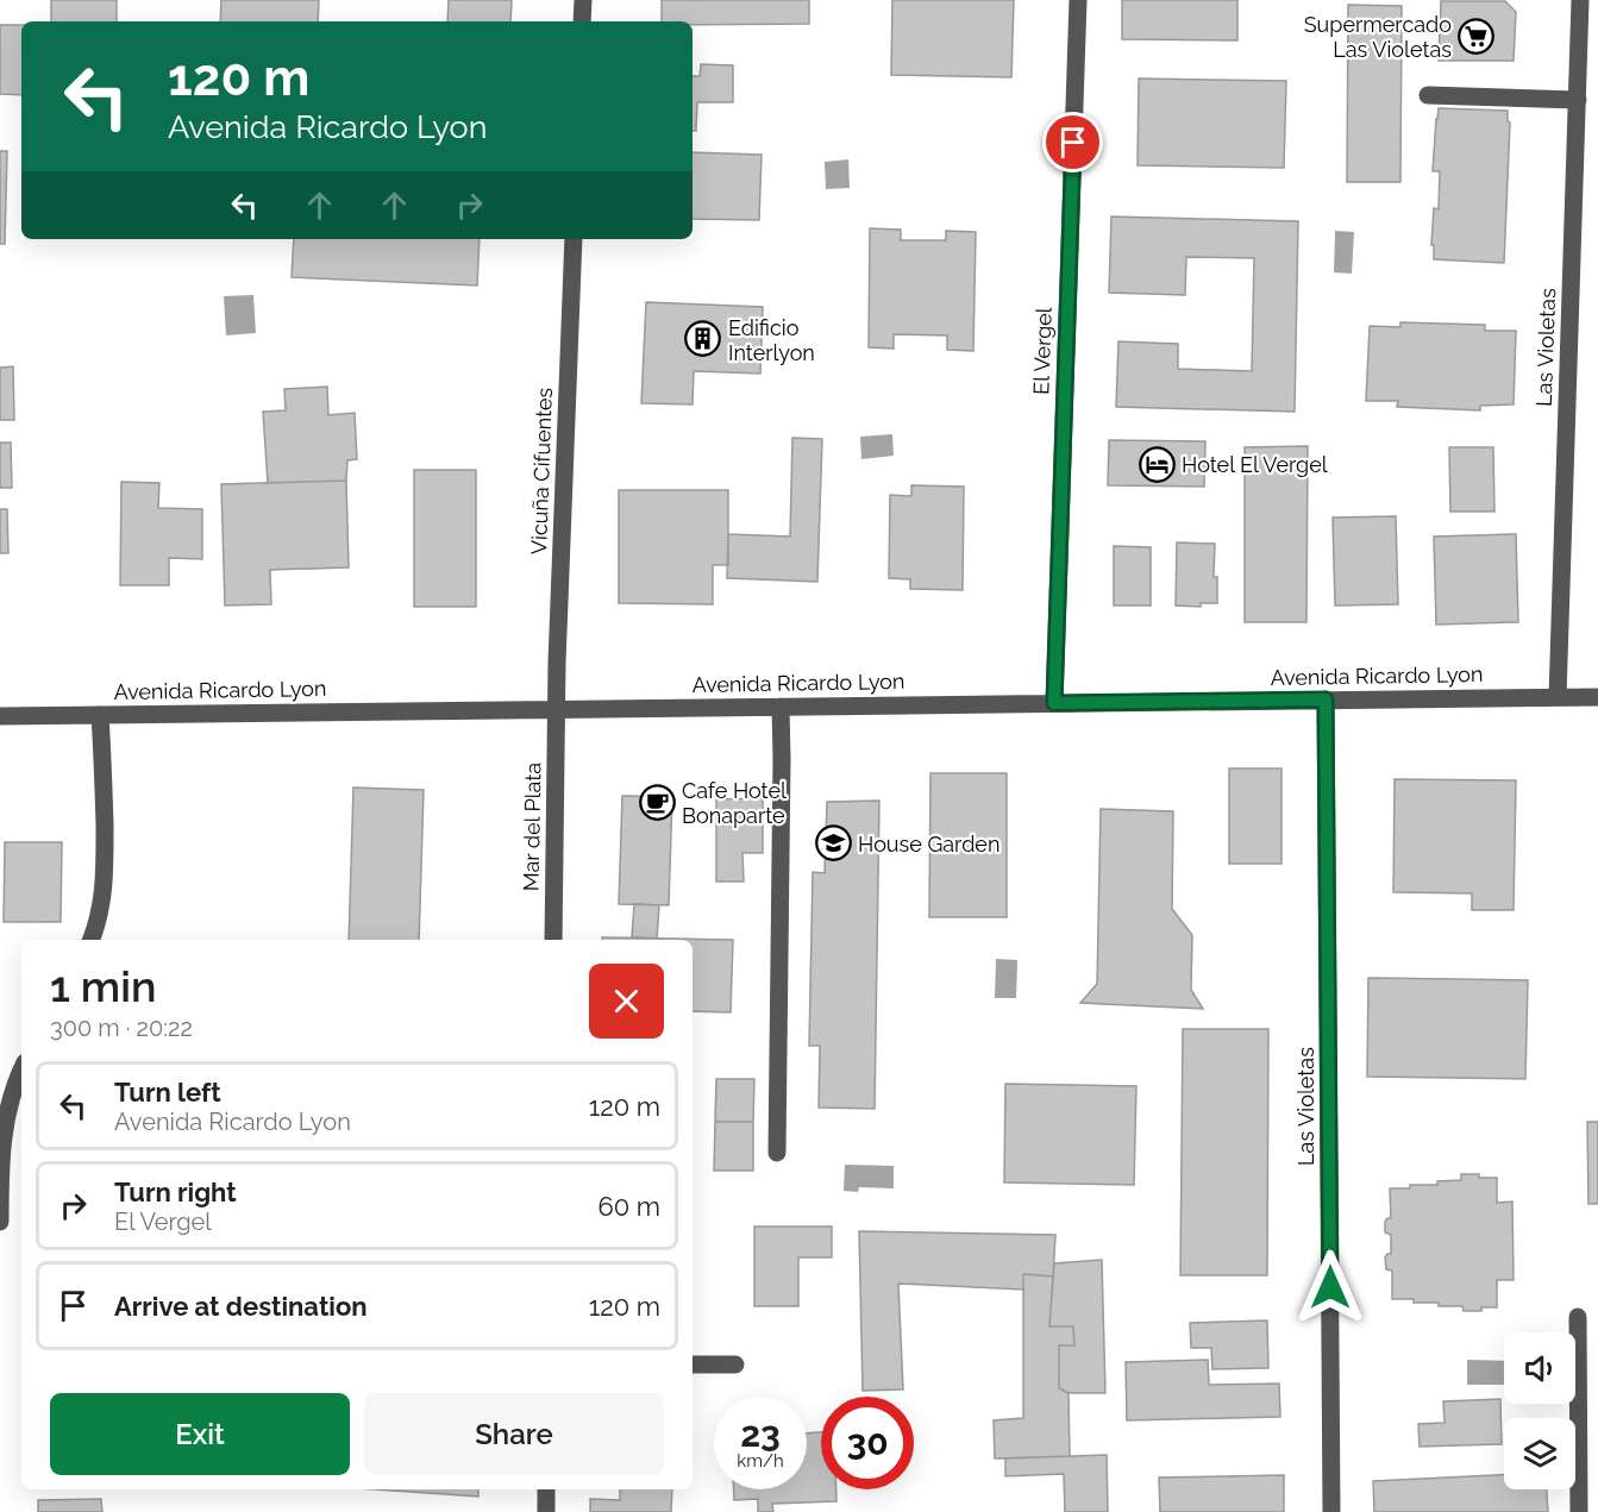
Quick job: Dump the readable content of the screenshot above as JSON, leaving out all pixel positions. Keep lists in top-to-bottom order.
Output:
{
  "streets": {
    "street": [
      "Las Violetas",
      "El Vergel",
      "Vicuña Cifuentes",
      "Avenida Ricardo Lyon",
      "Mar del Plata"
    ]
  },
  "crossings": [
    ["Las Violetas", "Avenida Ricardo Lyon"],
    ["El Vergel", "Avenida Ricardo Lyon"],
    ["Vicuña Cifuentes", "Avenida Ricardo Lyon"],
    ["Vicuña Cifuentes", "Mar del Plata"],
    ["Avenida Ricardo Lyon", "Mar del Plata"]
  ],
  "places": {
    "supermarket": ["Supermercado Las Violetas"],
    "building": ["Edificio Interlyon"],
    "hotel": ["Hotel El Vergel"],
    "cafe": ["Cafe Hotel Bonaparte"],
    "school or university": ["House Garden"]
  },
  "page": {
    "turn": ["120 m", "Avenida Ricardo Lyon"],
    "heading": ["1 min", "300 m · 20:22"],
    "list": [
      {
        "name": "Turn left",
        "note": "Avenida Ricardo Lyon",
        "value": "120 m"
      },
      {
        "name": "Turn right",
        "note": "El Vergel",
        "value": "60 m"
      },
      {
        "name": "Arrive at destination",
        "value": "120 m"
      }
    ],
    "buttons": ["Exit", "Share"],
    "speed": "23 km/h",
    "limit": "30"
  }
}
